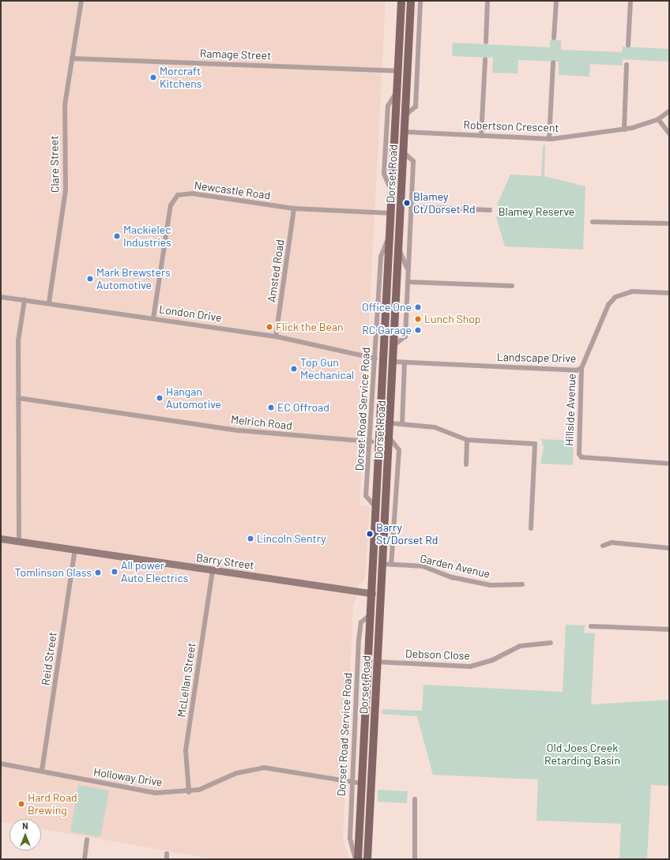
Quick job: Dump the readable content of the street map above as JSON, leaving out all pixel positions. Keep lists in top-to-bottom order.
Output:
{
  "streets": {
    "main road": ["Dorset Road", "Barry Street"],
    "street": [
      "Ramage Street",
      "Robertson Crescent",
      "Clare Street",
      "Newcastle Road",
      "Amsted Road",
      "London Drive",
      "Landscape Drive",
      "Dorset Road Service Road",
      "Hillside Avenue",
      "Melrich Road",
      "Garden Avenue",
      "Debson Close",
      "Reid Street",
      "McLellan Street",
      "Holloway Drive"
    ]
  },
  "crossings": [
    ["Ramage Street", "Clare Street"],
    ["Ramage Street", "Dorset Road"],
    ["Robertson Crescent", "Dorset Road"],
    ["Clare Street", "London Drive"],
    ["Dorset Road", "Newcastle Road"],
    ["Dorset Road", "Landscape Drive"],
    ["Dorset Road", "Dorset Road Service Road"],
    ["Dorset Road", "Barry Street"],
    ["Dorset Road", "Garden Avenue"],
    ["Dorset Road", "Debson Close"],
    ["Dorset Road", "Holloway Drive"],
    ["Newcastle Road", "Amsted Road"],
    ["Newcastle Road", "London Drive"],
    ["Amsted Road", "London Drive"],
    ["London Drive", "Dorset Road Service Road"],
    ["Landscape Drive", "Hillside Avenue"],
    ["Dorset Road Service Road", "Melrich Road"],
    ["Dorset Road Service Road", "Holloway Drive"],
    ["Barry Street", "Reid Street"],
    ["Barry Street", "McLellan Street"],
    ["Reid Street", "Holloway Drive"],
    ["McLellan Street", "Holloway Drive"]
  ],
  "parks": ["Blamey Reserve", "Old Joes Creek Retarding Basin"],
  "places": [
    "Morcraft Kitchens",
    "Blamey Ct/Dorset Rd",
    "Mackielec Industries",
    "Mark Brewsters Automotive",
    "Office One",
    "Lunch Shop",
    "Flick the Bean",
    "RC Garage",
    "Top Gun Mechanical",
    "Hangan Automotive",
    "EC Offroad",
    "Barry St/Dorset Rd",
    "Lincoln Sentry",
    "All power Auto Electrics",
    "Tomlinson Glass",
    "Hard Road Brewing"
  ],
  "north": "top"
}
